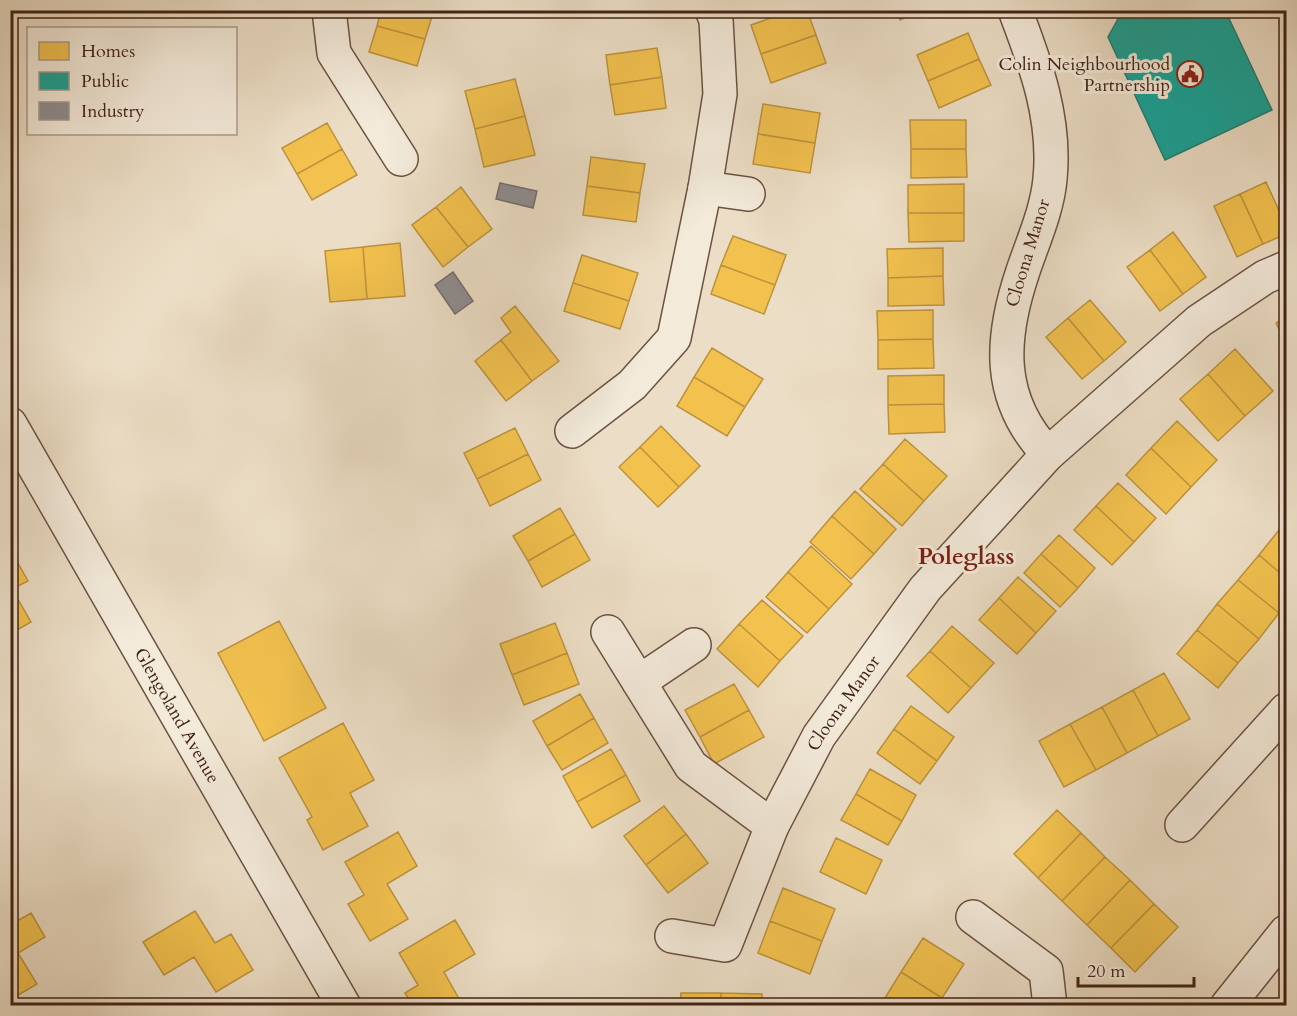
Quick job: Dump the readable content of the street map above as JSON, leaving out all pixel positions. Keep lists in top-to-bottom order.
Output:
{
  "streets": {
    "street": ["Cloona Manor", "Glengoland Avenue"]
  },
  "districts": ["Poleglass"],
  "places": {
    "public building": ["Colin Neighbourhood Partnership"]
  },
  "legend": ["Homes", "Public", "Industry"],
  "scale_bar": "20 m"
}
